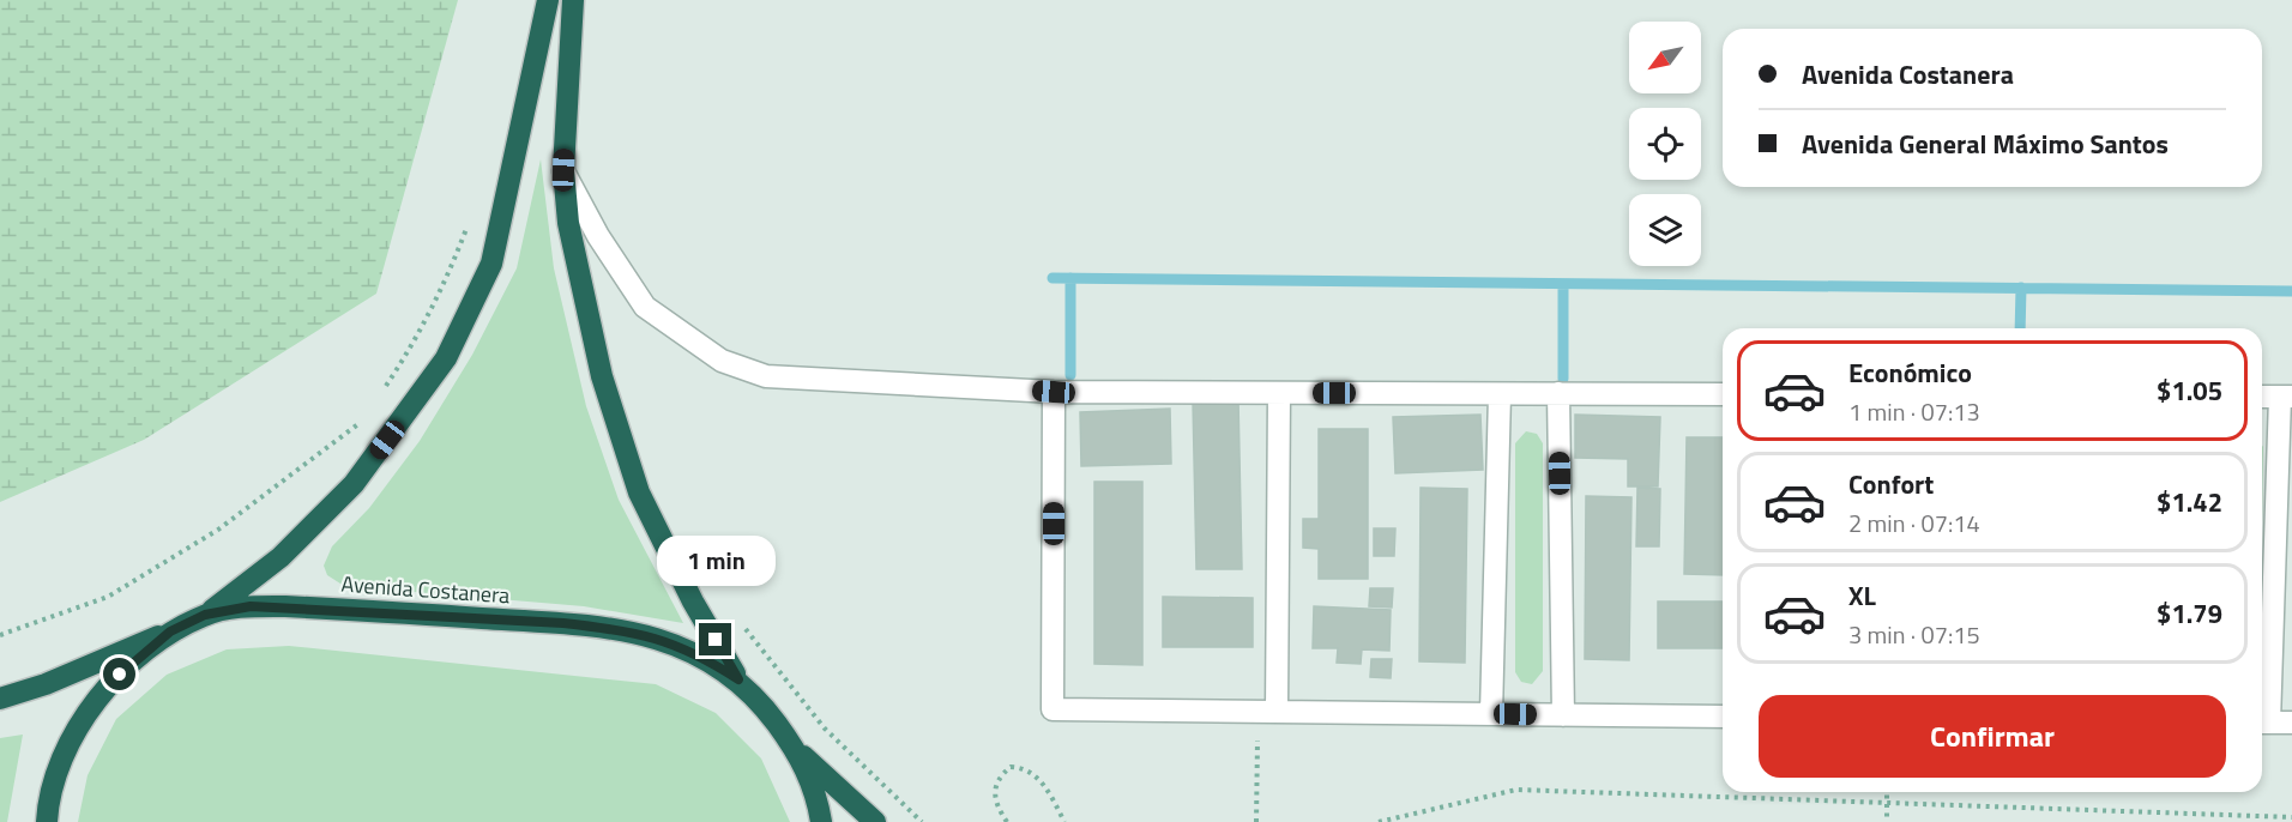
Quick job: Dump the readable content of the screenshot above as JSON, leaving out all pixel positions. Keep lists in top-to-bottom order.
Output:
{
  "streets": {
    "highway": ["Avenida Costanera"]
  },
  "north": "bottom left",
  "page": {
    "banner": ["Avenida Costanera", "Avenida General Máximo Santos"],
    "list": [
      {
        "name": "Económico",
        "note": "1 min · 07:13",
        "value": "$1.05"
      },
      {
        "name": "Confort",
        "note": "2 min · 07:14",
        "value": "$1.42"
      },
      {
        "name": "XL",
        "note": "3 min · 07:15",
        "value": "$1.79"
      }
    ],
    "bubble": "1 min",
    "buttons": "Confirmar"
  }
}
